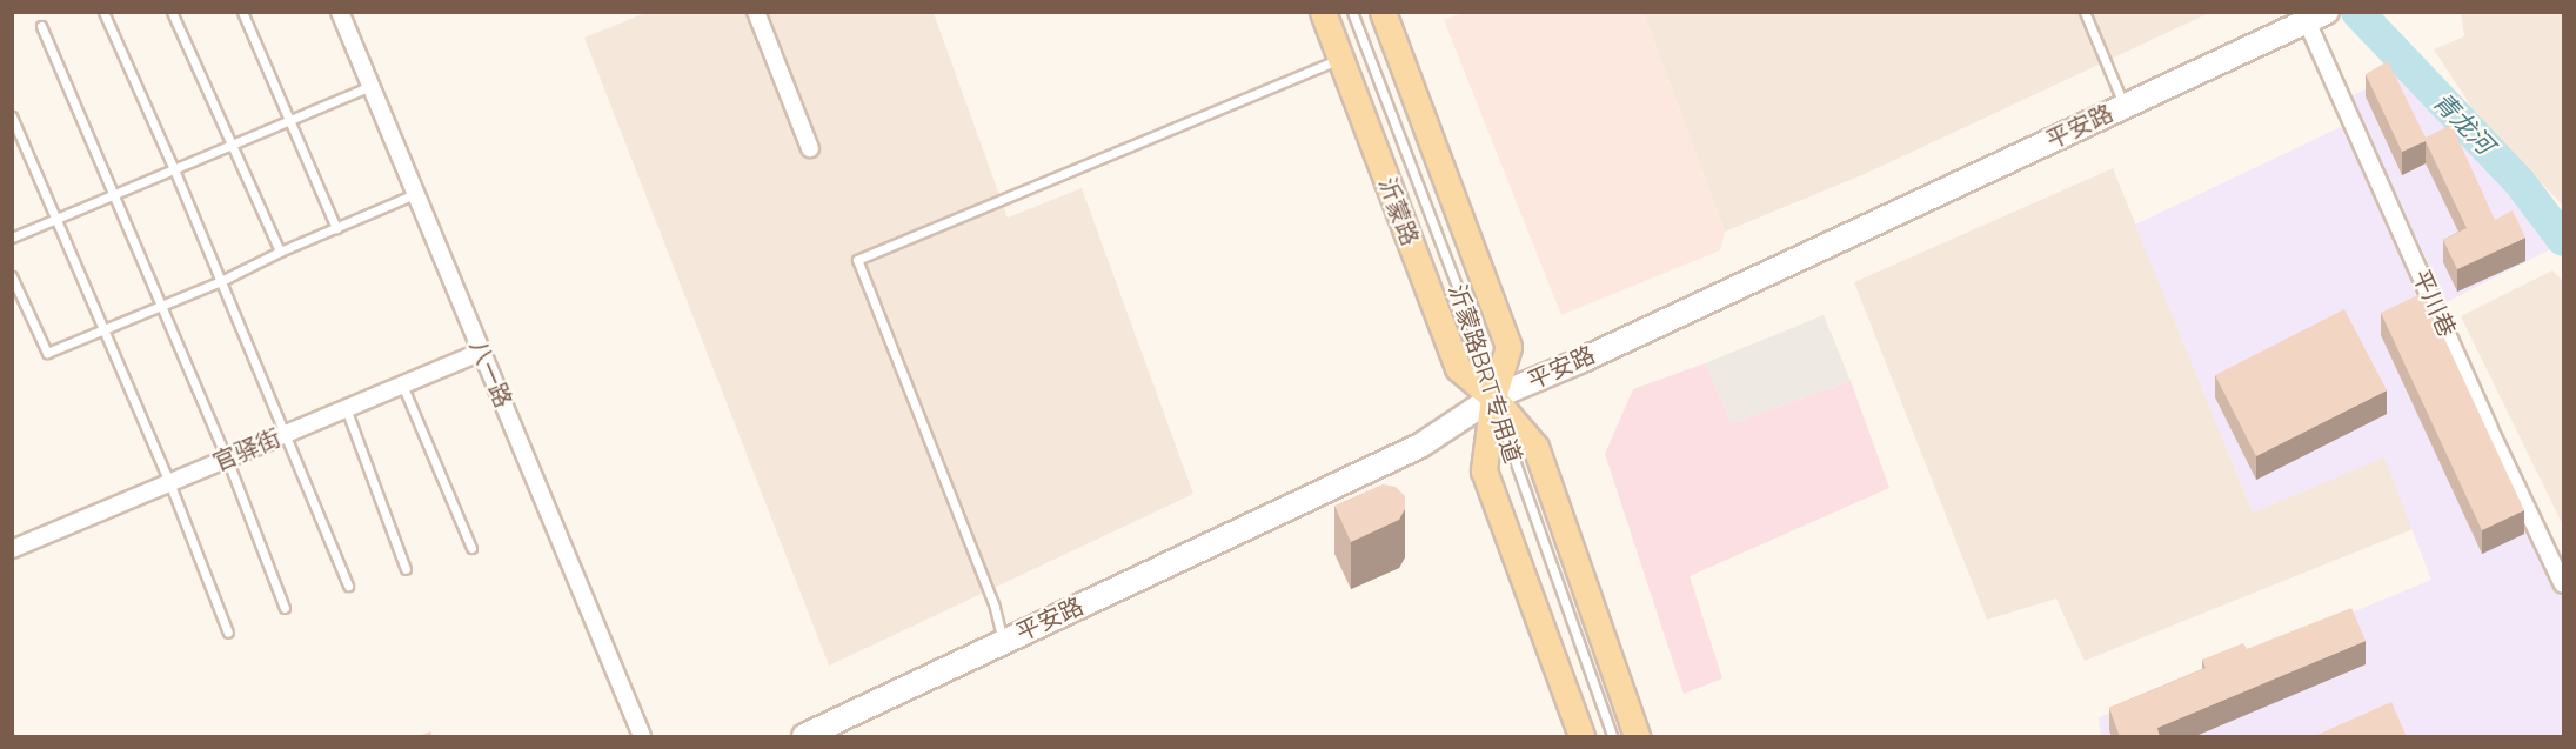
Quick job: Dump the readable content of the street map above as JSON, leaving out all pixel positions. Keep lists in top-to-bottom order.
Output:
{
  "streets": {
    "main road": ["平安路", "沂蒙路"],
    "street": ["平川巷", "八一路", "官驿街"],
    "lane": ["沂蒙路BRT专用道"]
  },
  "crossings": [
    ["平安路", "沂蒙路"],
    ["平安路", "平川巷"],
    ["平安路", "沂蒙路BRT专用道"],
    ["沂蒙路", "沂蒙路BRT专用道"],
    ["八一路", "官驿街"]
  ],
  "water": ["青龙河"]
}
